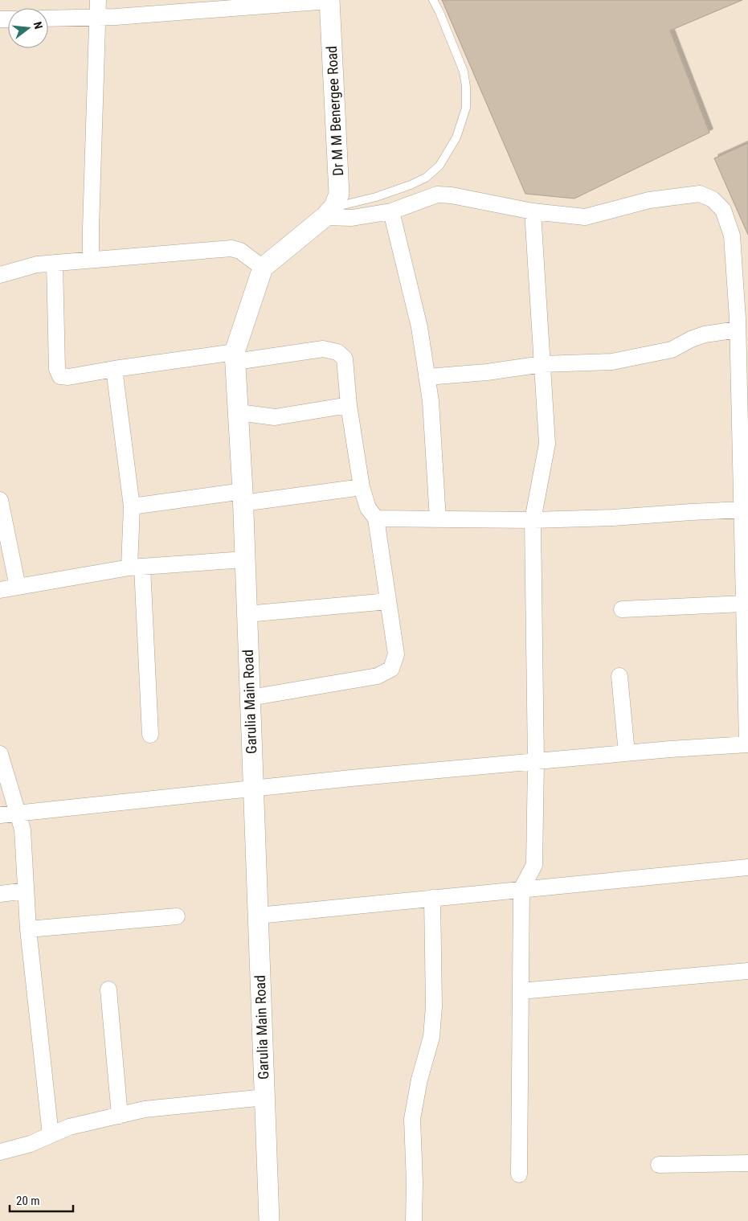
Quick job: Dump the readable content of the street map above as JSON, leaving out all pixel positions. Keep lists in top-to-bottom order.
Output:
{
  "streets": {
    "street": ["Dr M M Benergee Road", "Garulia Main Road"]
  },
  "scale_bar": "20 m",
  "north": "right"
}
